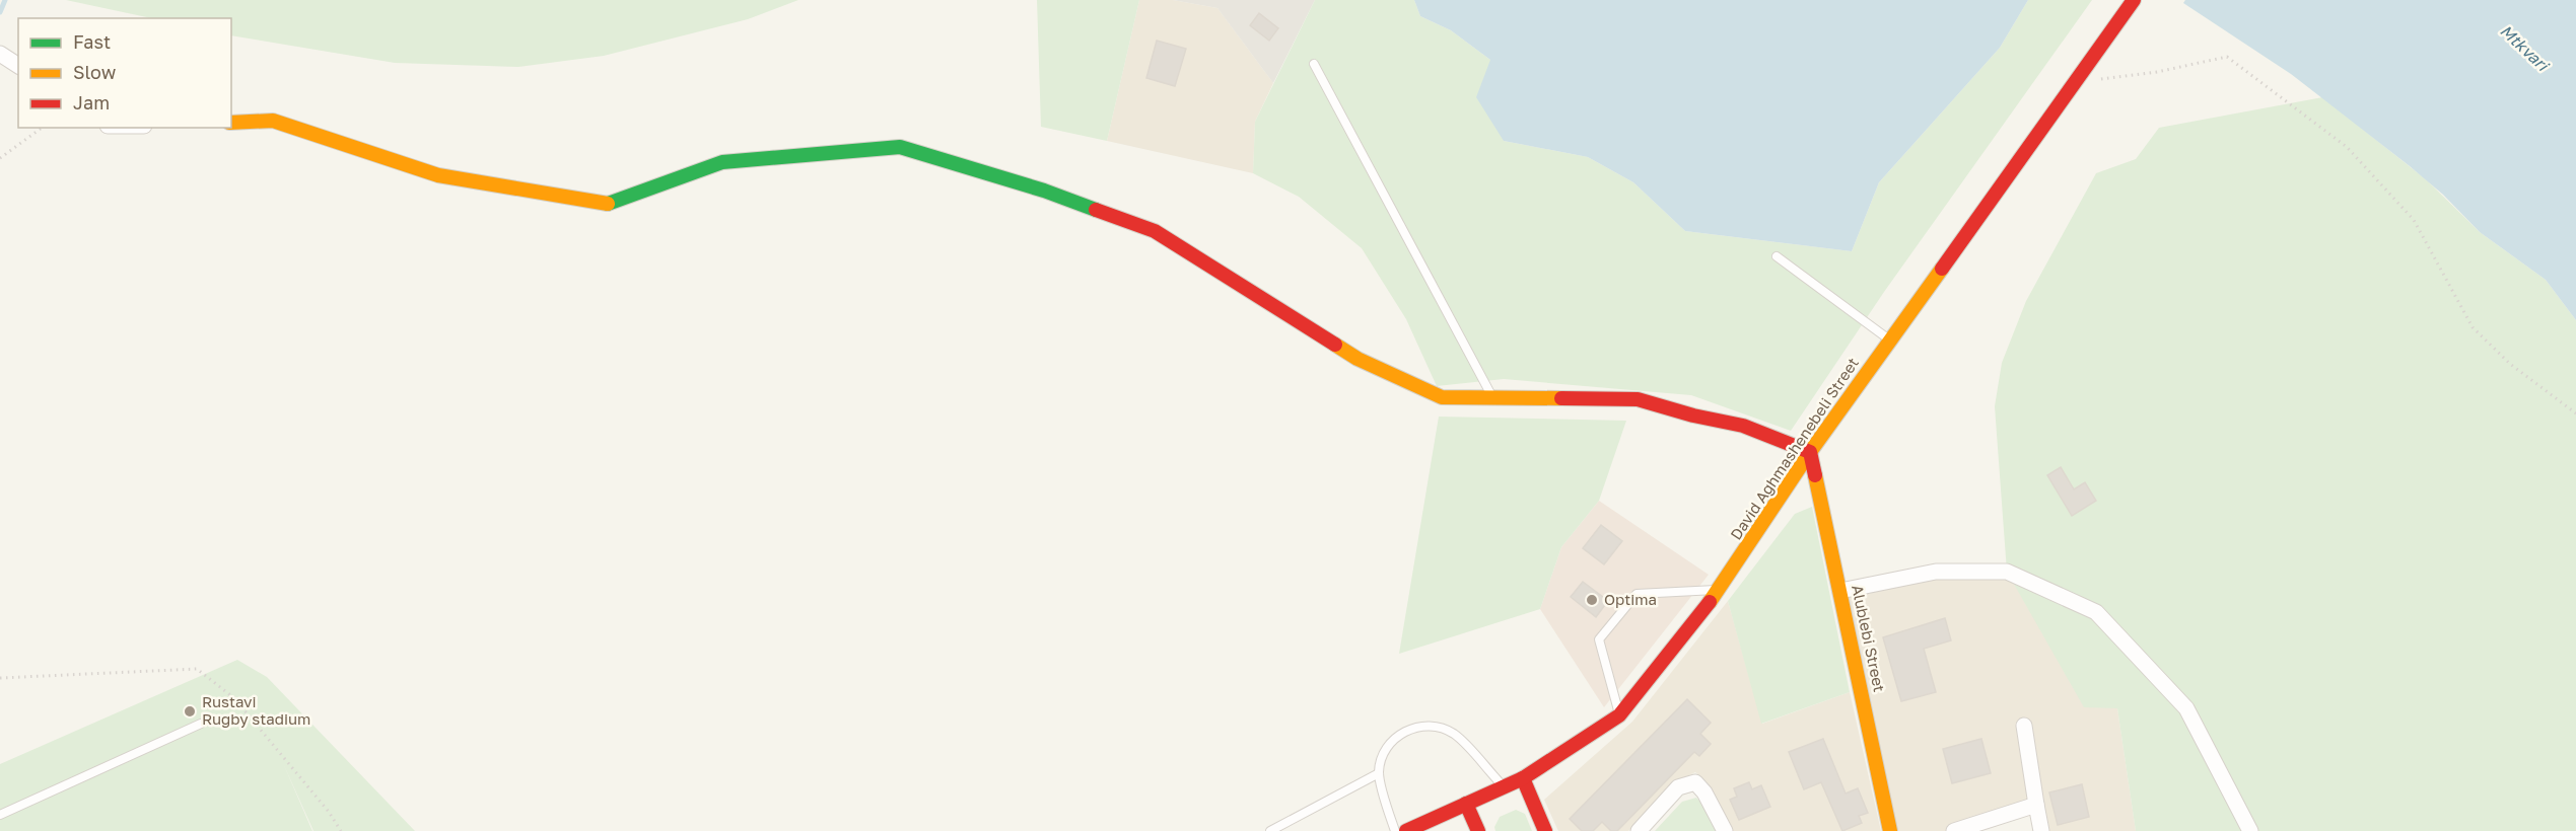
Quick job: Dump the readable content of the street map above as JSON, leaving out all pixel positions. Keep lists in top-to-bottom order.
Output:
{
  "streets": {
    "street": ["David Aghmashenebeli Street", "Alublebi Street"]
  },
  "crossings": [
    ["David Aghmashenebeli Street", "Alublebi Street"]
  ],
  "water": ["Mtkvari"],
  "places": ["Optima", "Rustavi Rugby stadium"],
  "legend": ["Fast", "Slow", "Jam"]
}
